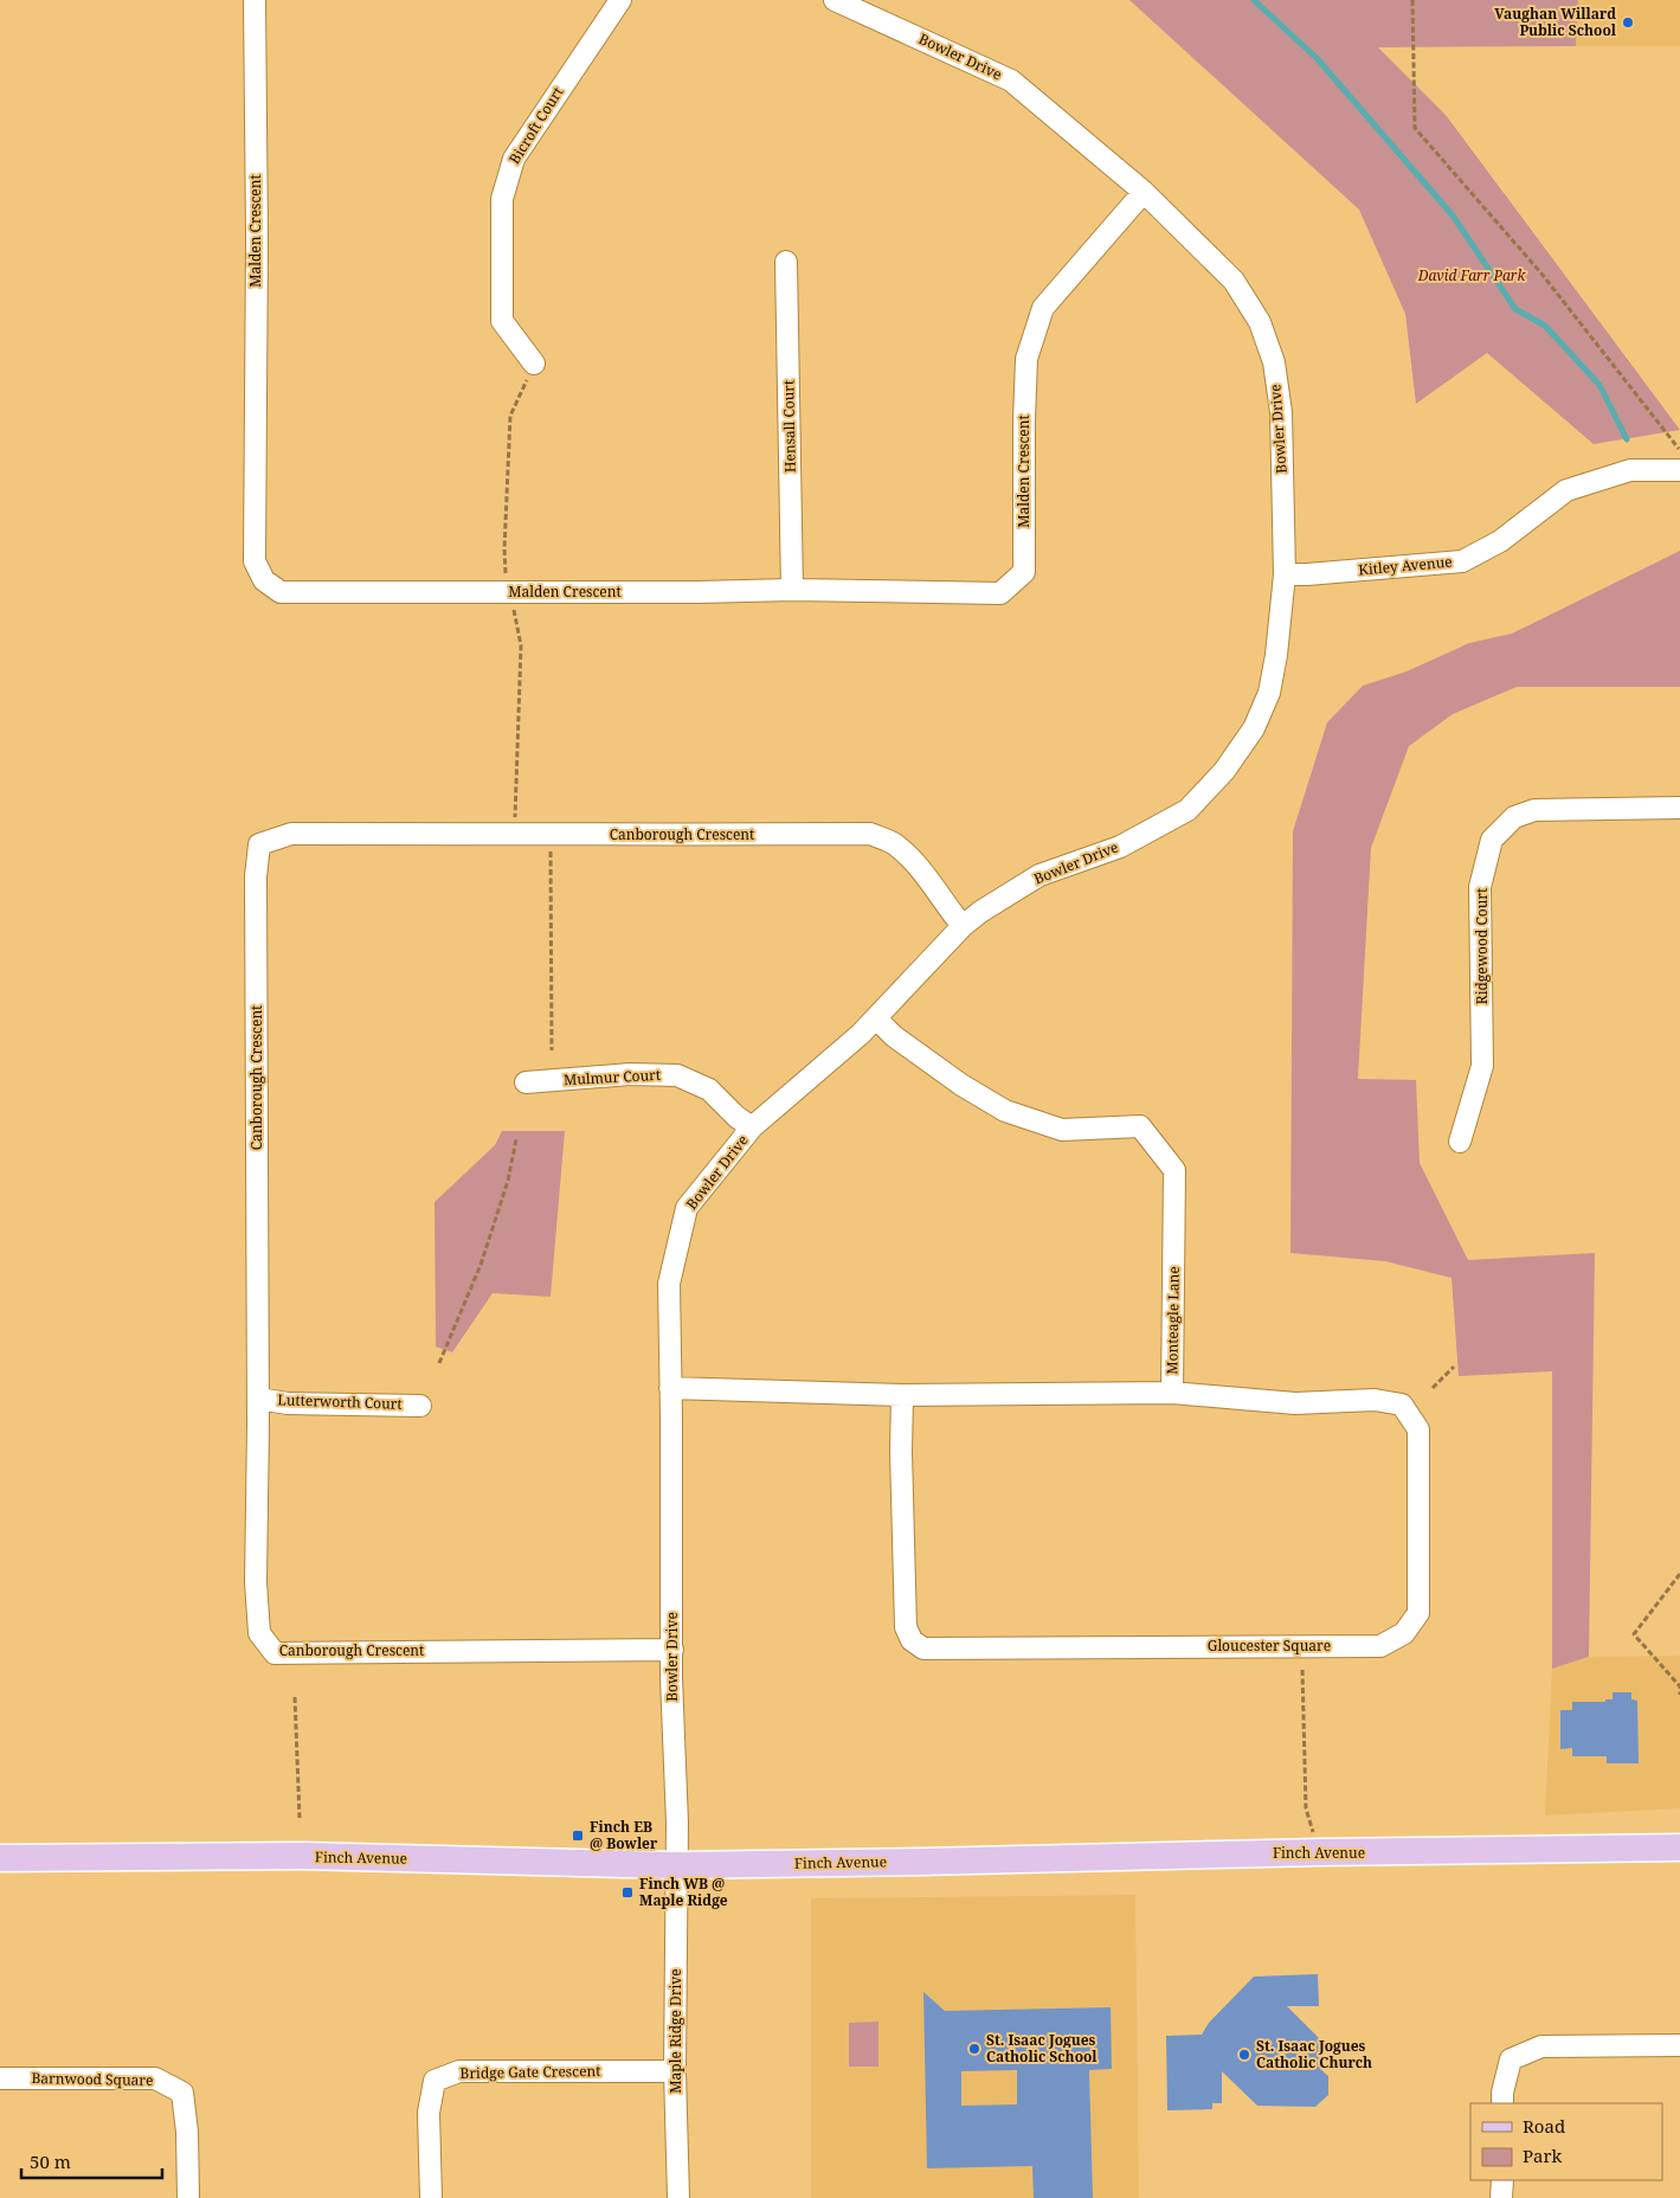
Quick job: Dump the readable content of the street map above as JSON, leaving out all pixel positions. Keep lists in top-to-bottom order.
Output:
{
  "streets": {
    "main road": ["Finch Avenue"],
    "street": [
      "Bowler Drive",
      "Bicroft Court",
      "Malden Crescent",
      "Hensall Court",
      "Kitley Avenue",
      "Canborough Crescent",
      "Ridgewood Court",
      "Mulmur Court",
      "Monteagle Lane",
      "Lutterworth Court",
      "Gloucester Square",
      "Maple Ridge Drive",
      "Bridge Gate Crescent",
      "Barnwood Square"
    ]
  },
  "crossings": [
    ["Bowler Drive", "Malden Crescent"],
    ["Bowler Drive", "Kitley Avenue"],
    ["Bowler Drive", "Canborough Crescent"],
    ["Bowler Drive", "Mulmur Court"],
    ["Bowler Drive", "Monteagle Lane"],
    ["Bowler Drive", "Finch Avenue"],
    ["Bowler Drive", "Maple Ridge Drive"],
    ["Malden Crescent", "Hensall Court"],
    ["Canborough Crescent", "Lutterworth Court"],
    ["Monteagle Lane", "Gloucester Square"],
    ["Finch Avenue", "Maple Ridge Drive"],
    ["Maple Ridge Drive", "Bridge Gate Crescent"]
  ],
  "parks": ["David Farr Park"],
  "places": {
    "other": ["Vaughan Willard Public School", "St. Isaac Jogues Catholic School", "St. Isaac Jogues Catholic Church"],
    "transit": ["Finch EB @ Bowler", "Finch WB @ Maple Ridge"]
  },
  "legend": ["Road", "Park"],
  "scale_bar": "50 m"
}
